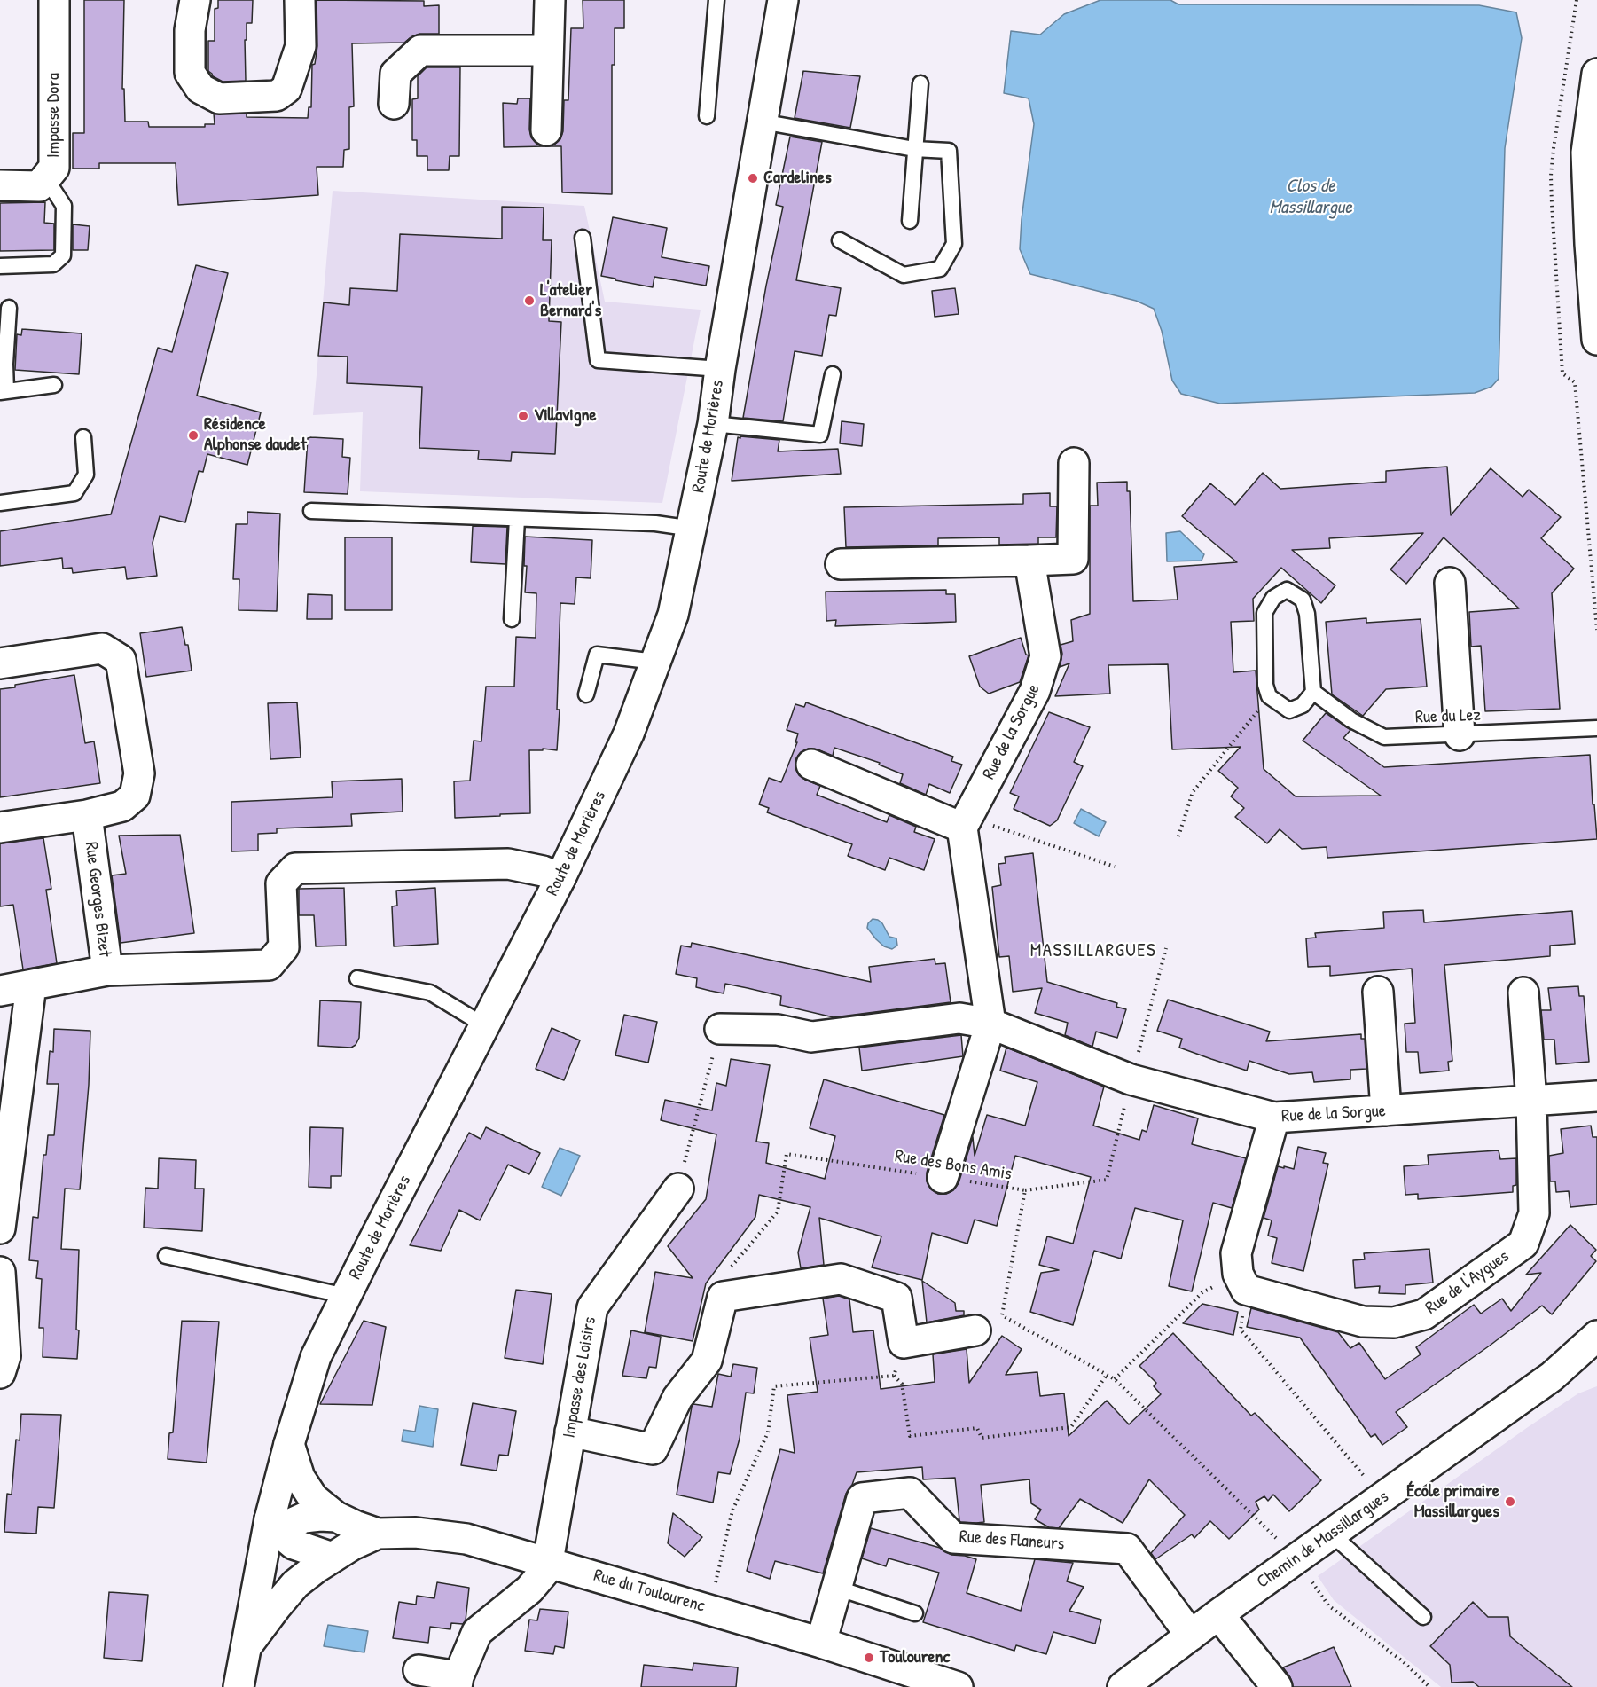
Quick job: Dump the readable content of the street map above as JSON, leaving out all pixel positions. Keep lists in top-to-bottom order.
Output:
{
  "streets": {
    "street": [
      "Impasse Dora",
      "Route de Morières",
      "Rue de la Sorgue",
      "Rue Georges Bizet",
      "Rue de l'Aygues",
      "Impasse des Loisirs",
      "Chemin de Massillargues",
      "Rue des Flaneurs",
      "Rue du Toulourenc"
    ],
    "lane": ["Rue du Lez"],
    "path": ["Rue des Bons Amis"]
  },
  "crossings": [
    ["Route de Morières", "Rue du Toulourenc"],
    ["Rue de la Sorgue", "Rue de l'Aygues"],
    ["Rue des Bons Amis", "Chemin de Massillargues"],
    ["Impasse des Loisirs", "Rue du Toulourenc"],
    ["Chemin de Massillargues", "Rue des Flaneurs"],
    ["Rue des Flaneurs", "Rue du Toulourenc"]
  ],
  "districts": ["MASSILLARGUES"],
  "water": ["Clos de Massillargue"],
  "places": [
    "Cardelines",
    "L'atelier Bernard's",
    "Villavigne",
    "Résidence Alphonse daudet",
    "École primaire Massillargues",
    "Toulourenc"
  ]
}
